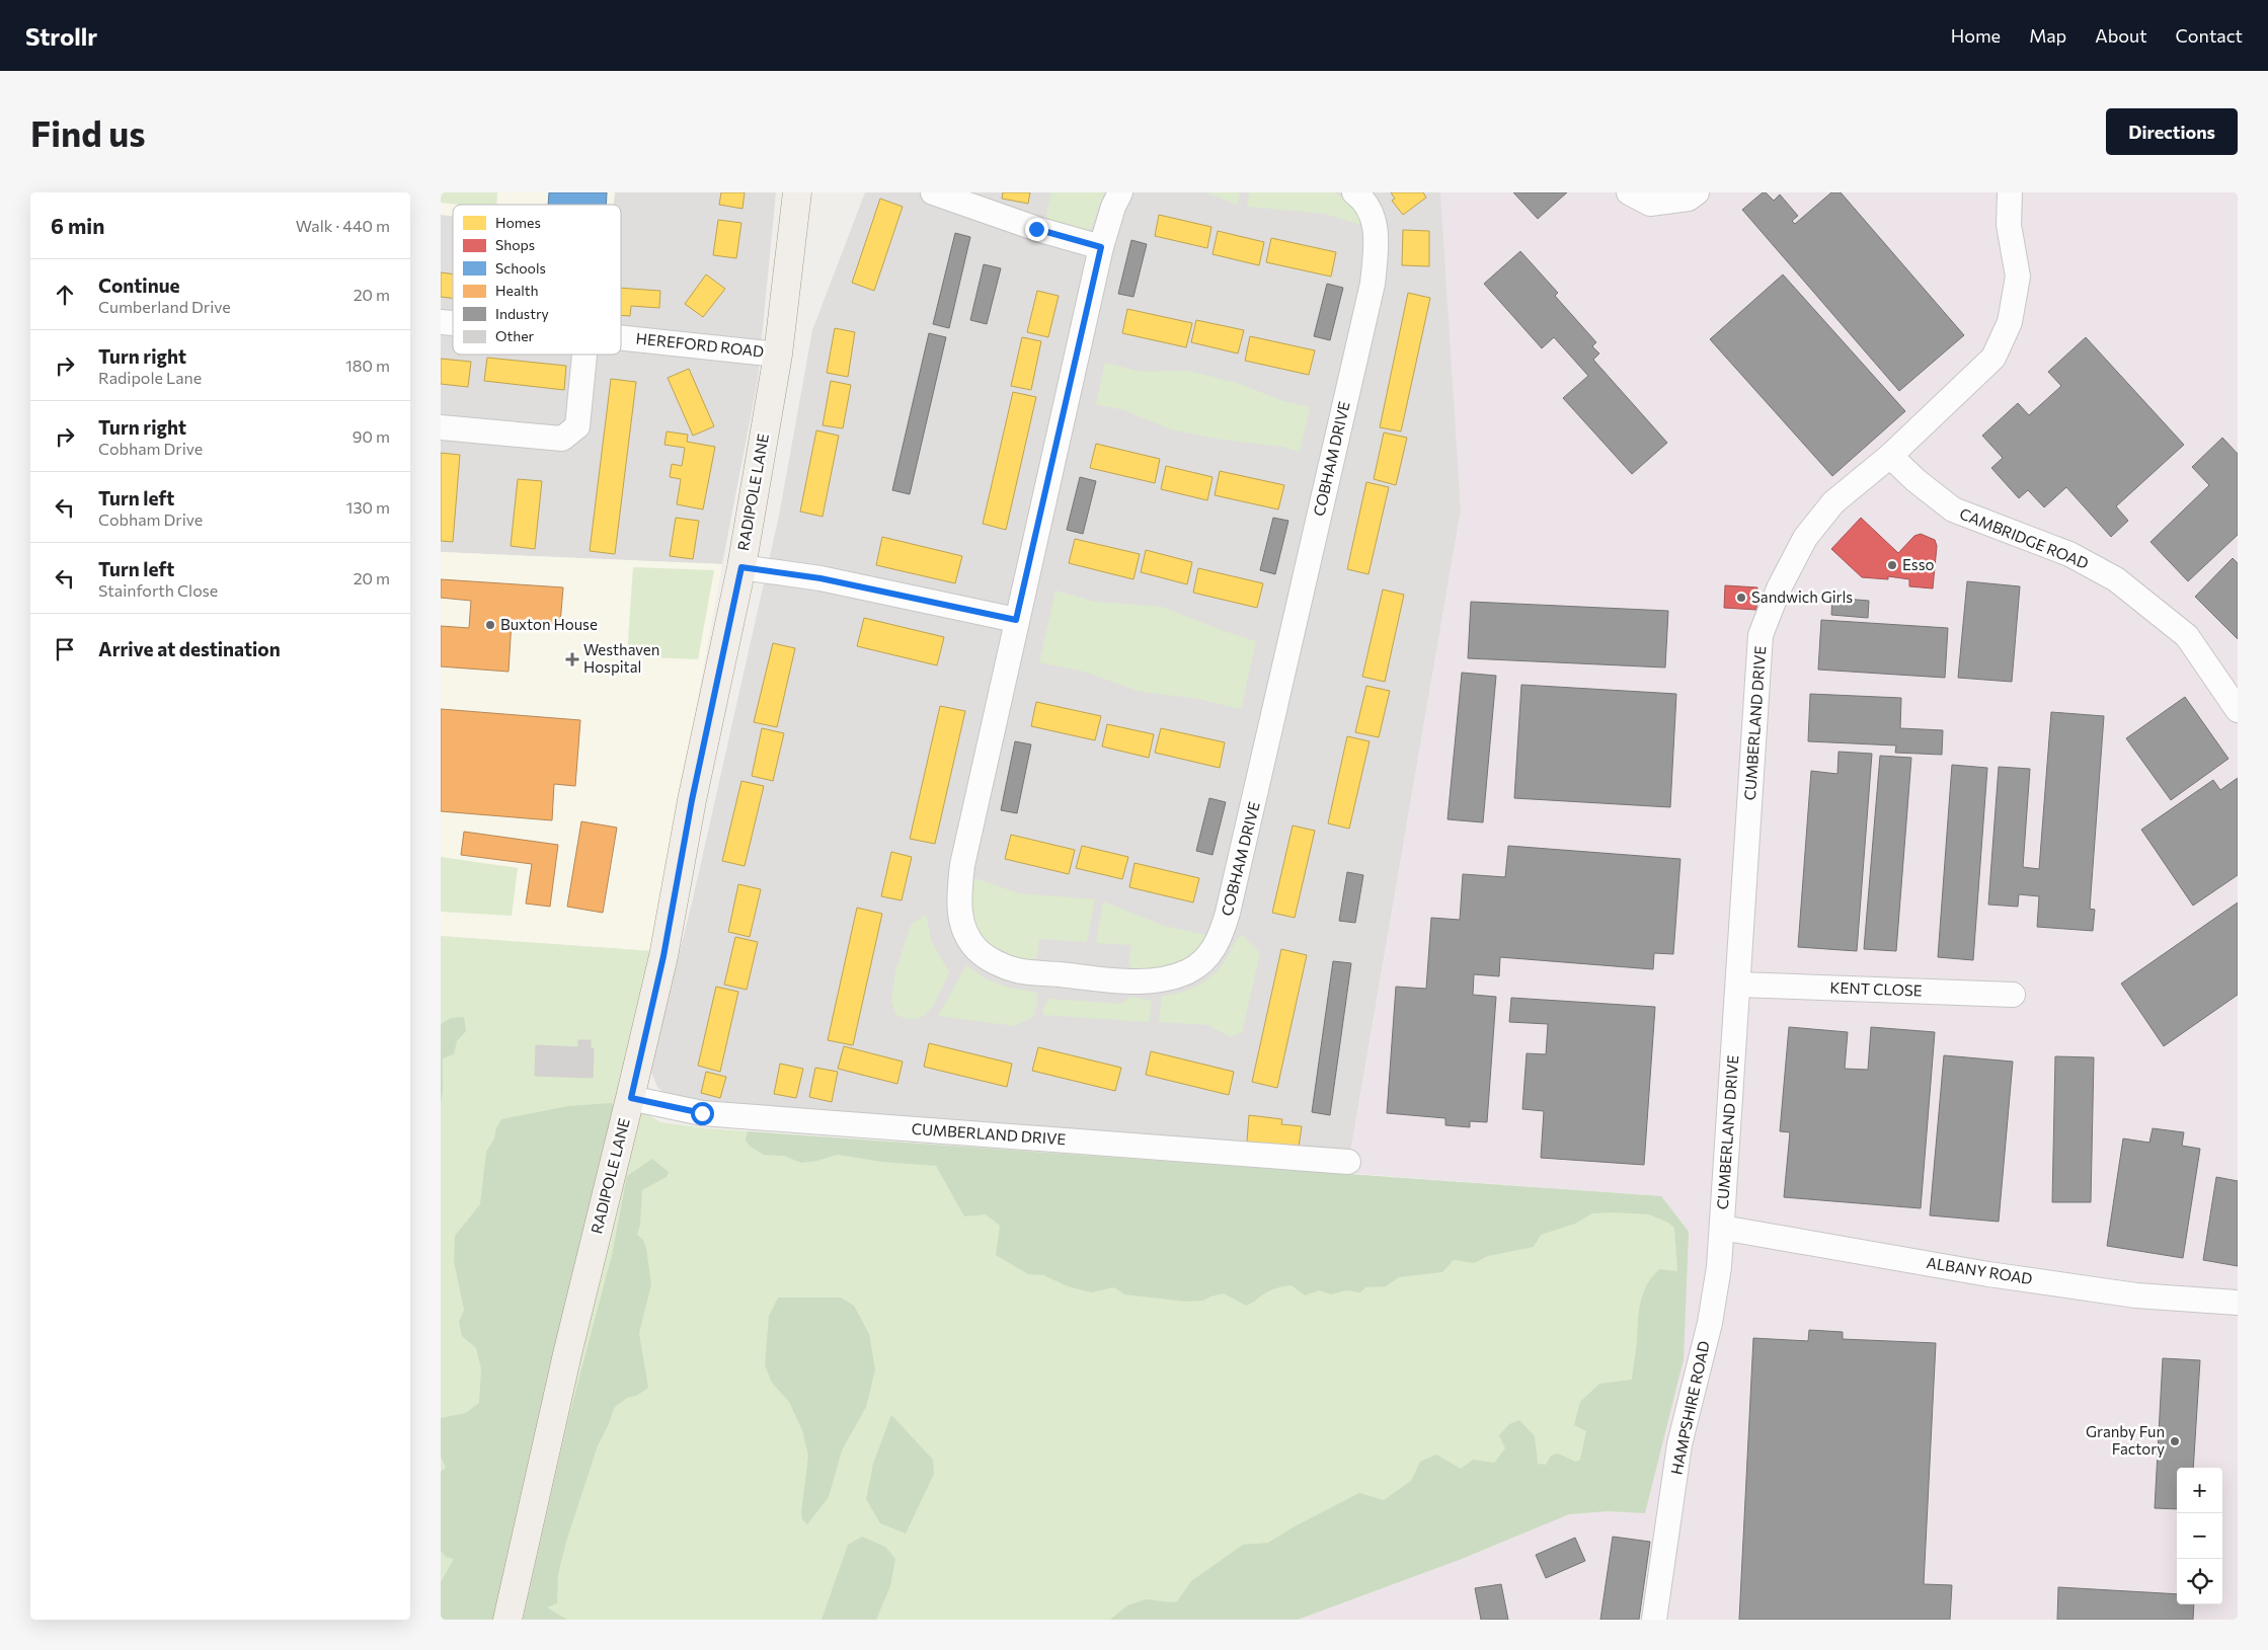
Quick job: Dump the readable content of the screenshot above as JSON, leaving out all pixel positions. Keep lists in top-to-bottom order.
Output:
{
  "streets": {
    "main road": ["RADIPOLE LANE"],
    "street": [
      "HEREFORD ROAD",
      "COBHAM DRIVE",
      "CAMBRIDGE ROAD",
      "CUMBERLAND DRIVE",
      "KENT CLOSE",
      "ALBANY ROAD",
      "HAMPSHIRE ROAD"
    ]
  },
  "crossings": [
    ["HEREFORD ROAD", "RADIPOLE LANE"],
    ["RADIPOLE LANE", "CUMBERLAND DRIVE"],
    ["CAMBRIDGE ROAD", "CUMBERLAND DRIVE"],
    ["CUMBERLAND DRIVE", "KENT CLOSE"],
    ["CUMBERLAND DRIVE", "ALBANY ROAD"],
    ["CUMBERLAND DRIVE", "HAMPSHIRE ROAD"],
    ["ALBANY ROAD", "HAMPSHIRE ROAD"]
  ],
  "places": {
    "other": [
      "Esso",
      "Sandwich Girls",
      "Buxton House",
      "Granby Fun Factory"
    ],
    "health": ["Westhaven Hospital"]
  },
  "legend": [
    "Homes",
    "Shops",
    "Schools",
    "Health",
    "Industry",
    "Other"
  ],
  "page": {
    "header": "Strollr",
    "nav": [
      "Home",
      "Map",
      "About",
      "Contact"
    ],
    "buttons": "Directions",
    "title": "Find us",
    "heading": ["6 min", "Walk · 440 m"],
    "list": [
      ["Continue", "Cumberland Drive", "20 m"],
      ["Turn right", "Radipole Lane", "180 m"],
      ["Turn right", "Cobham Drive", "90 m"],
      ["Turn left", "Cobham Drive", "130 m"],
      ["Turn left", "Stainforth Close", "20 m"],
      "Arrive at destination"
    ],
    "map_buttons": ["+", "−"]
  }
}
